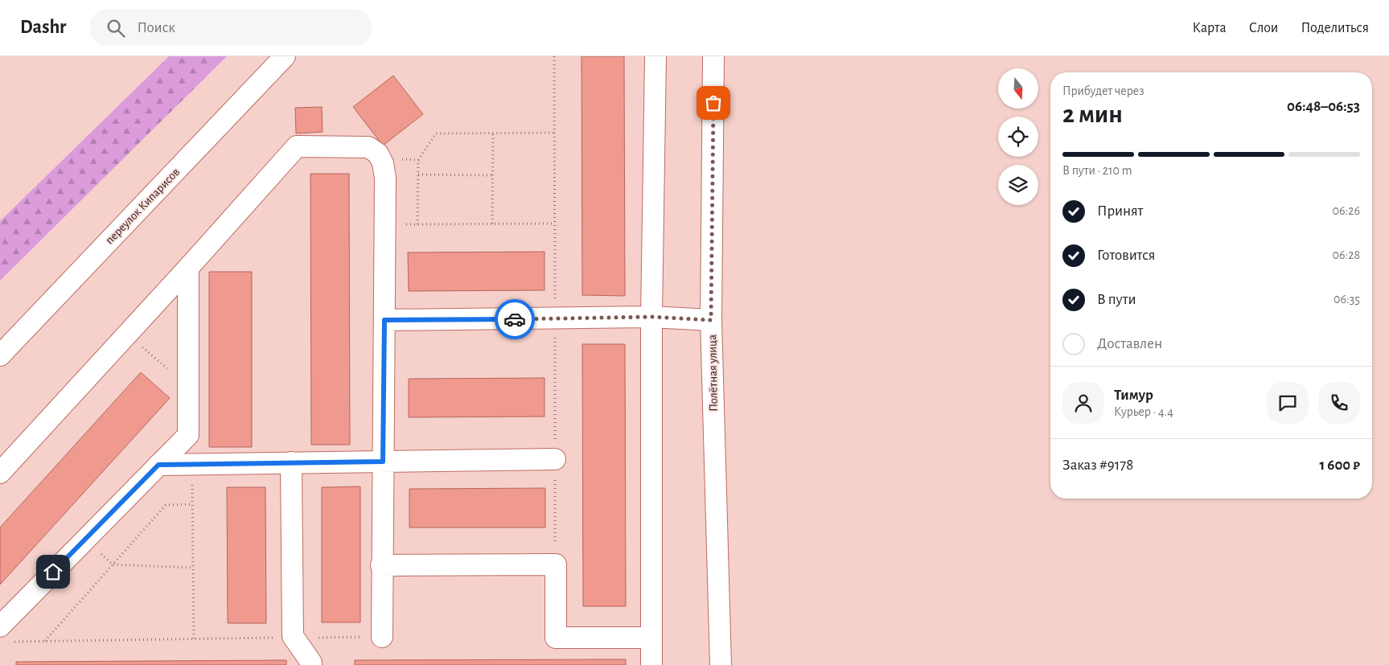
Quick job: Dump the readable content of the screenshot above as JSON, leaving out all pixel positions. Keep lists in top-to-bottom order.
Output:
{
  "streets": {
    "street": ["переулок Кипарисов", "Полётная улица"]
  },
  "north": "bottom",
  "page": {
    "header": "Dashr",
    "search": "Поиск",
    "nav": ["Карта", "Слои", "Поделиться"],
    "heading": ["2 мин", "Прибудет через", "06:48–06:53"],
    "panel": [
      "Тимур",
      "Курьер · 4.4",
      "Заказ #9178",
      "1 600 ₽"
    ],
    "bar": "В пути · 210 m",
    "list": [
      ["Принят", "06:26"],
      ["Готовится", "06:28"],
      ["В пути", "06:35"],
      "Доставлен"
    ]
  }
}
